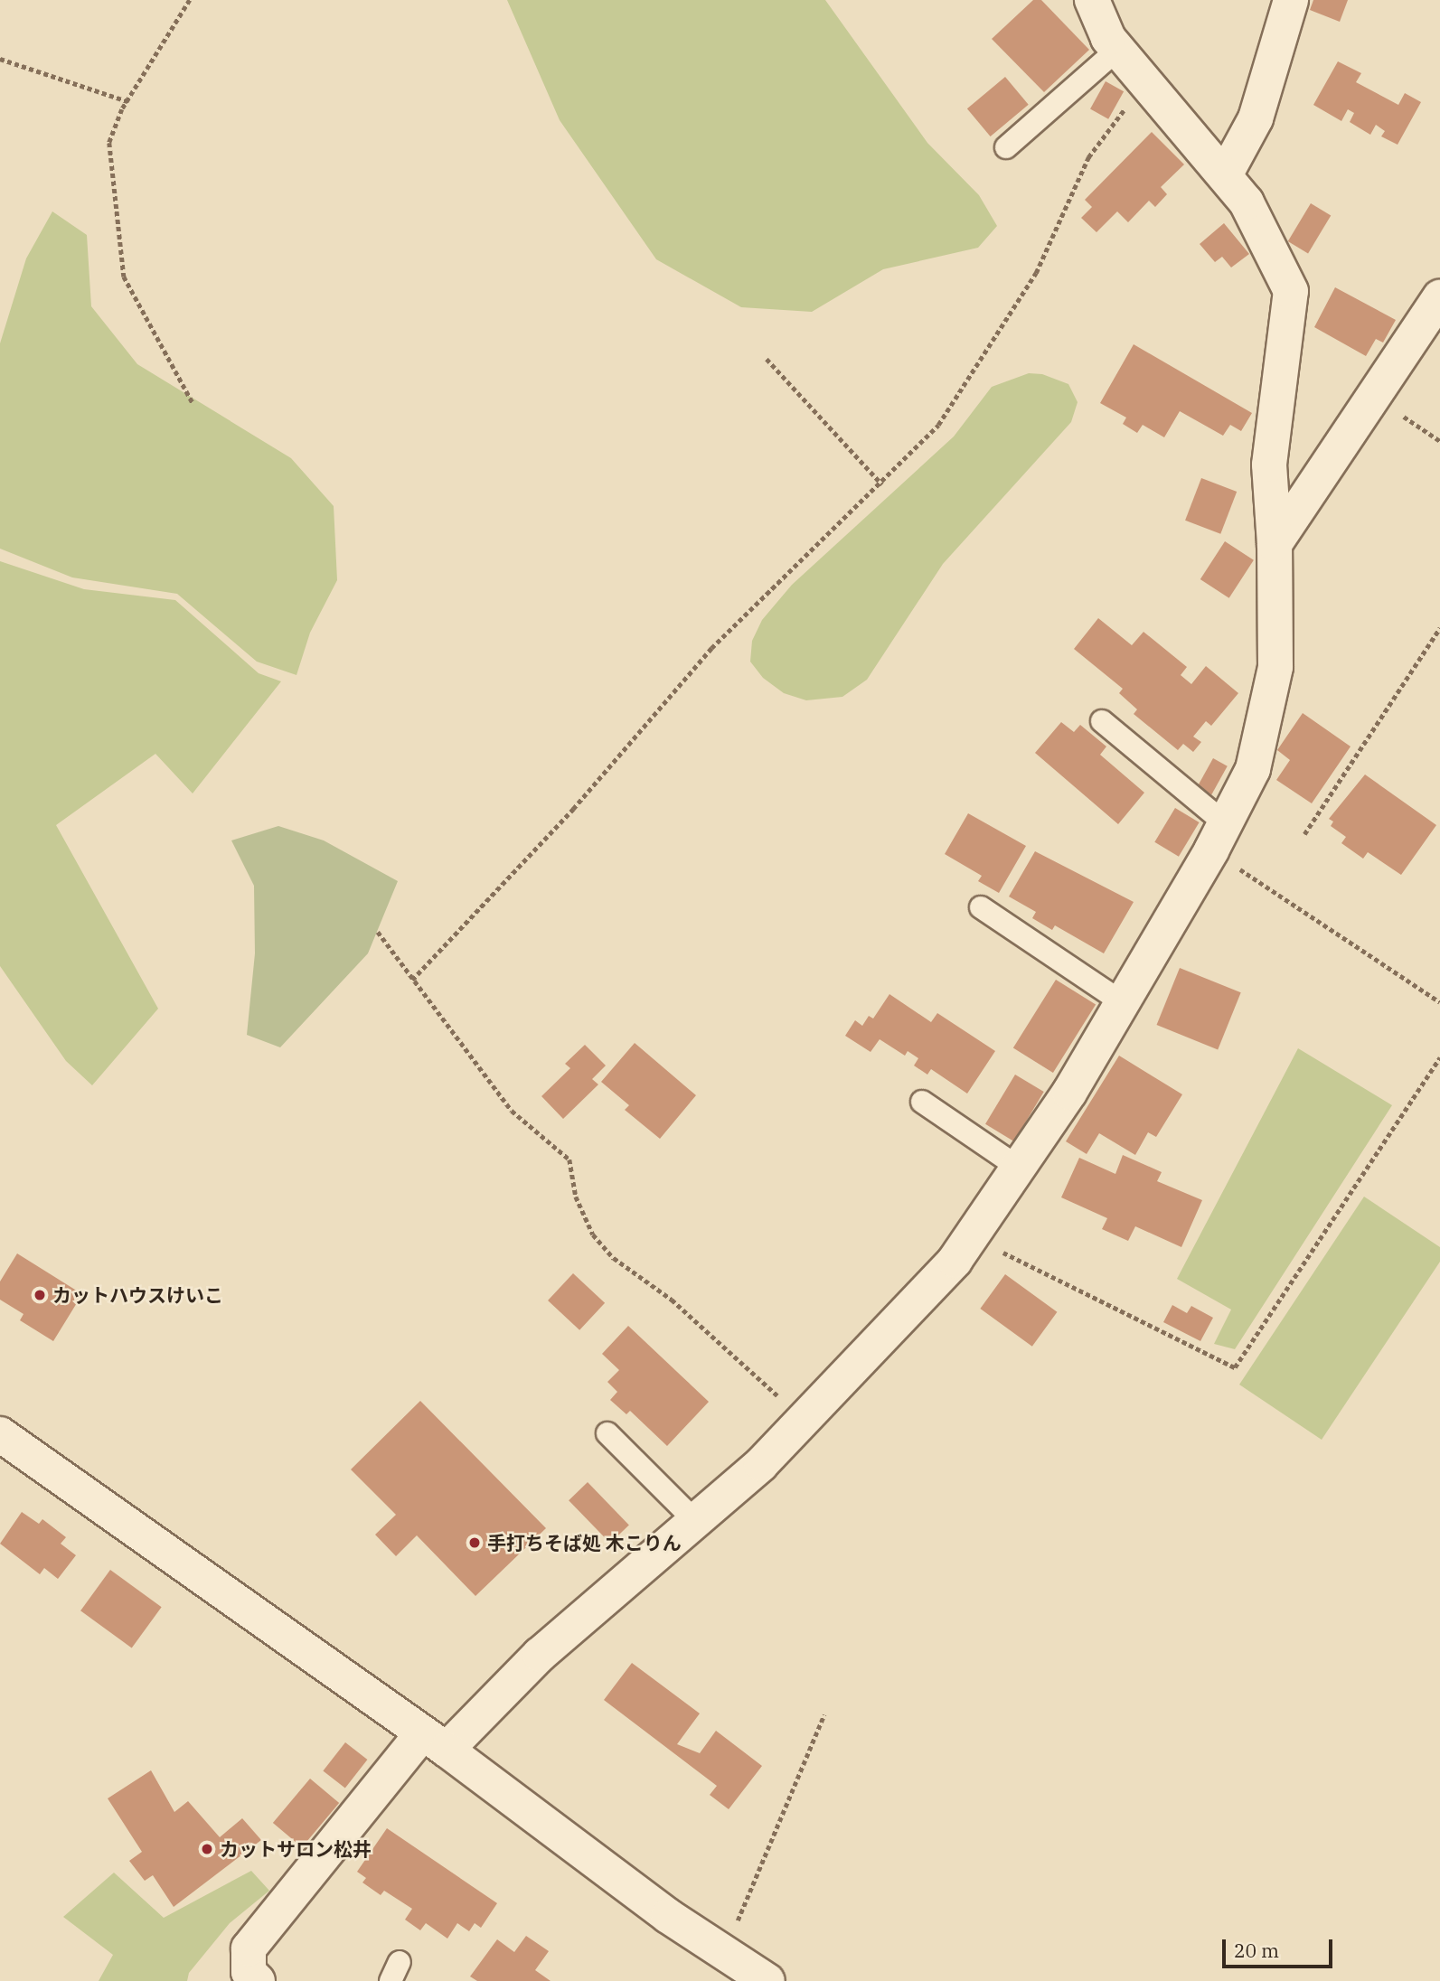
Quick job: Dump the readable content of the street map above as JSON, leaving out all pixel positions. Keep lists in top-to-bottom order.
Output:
{
  "places": ["カットハウスけいこ", "手打ちそば処 木こりん", "カットサロン松井"],
  "scale_bar": "20 m"
}
